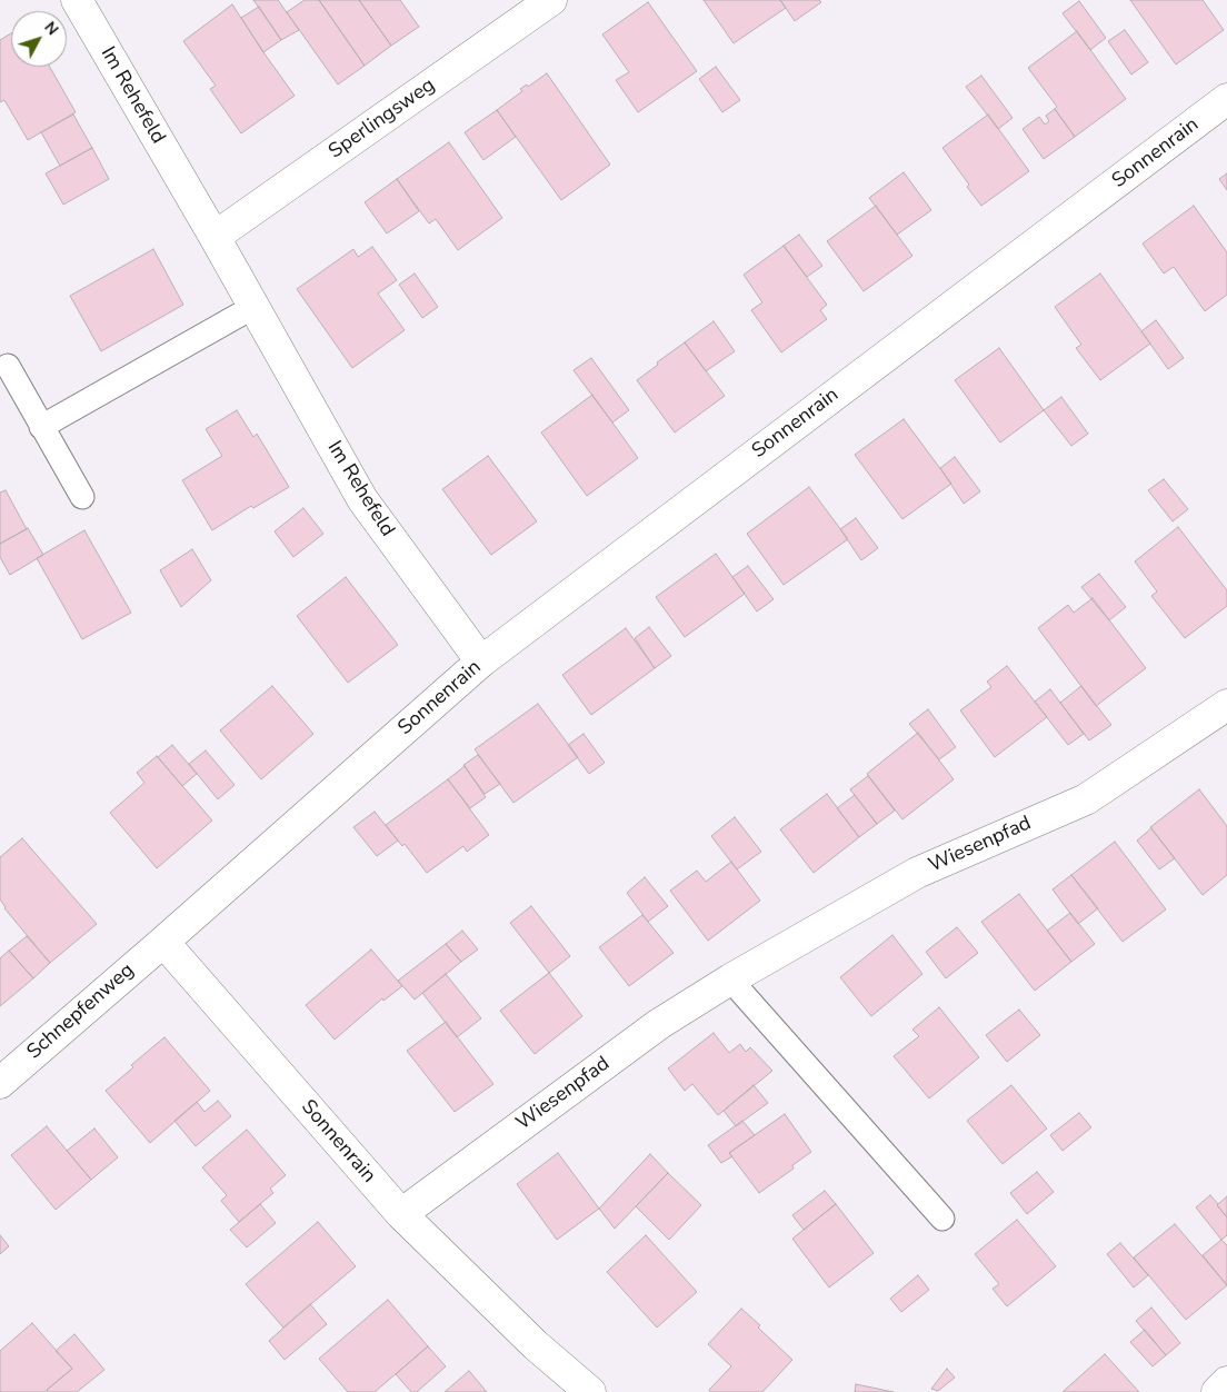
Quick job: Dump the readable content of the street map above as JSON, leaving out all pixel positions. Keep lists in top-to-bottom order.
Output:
{
  "streets": {
    "street": [
      "Im Rehefeld",
      "Sperlingsweg",
      "Sonnenrain",
      "Wiesenpfad",
      "Schnepfenweg"
    ]
  },
  "crossings": [
    ["Im Rehefeld", "Sperlingsweg"],
    ["Im Rehefeld", "Sonnenrain"],
    ["Sonnenrain", "Wiesenpfad"],
    ["Sonnenrain", "Schnepfenweg"]
  ],
  "north": "top right"
}
